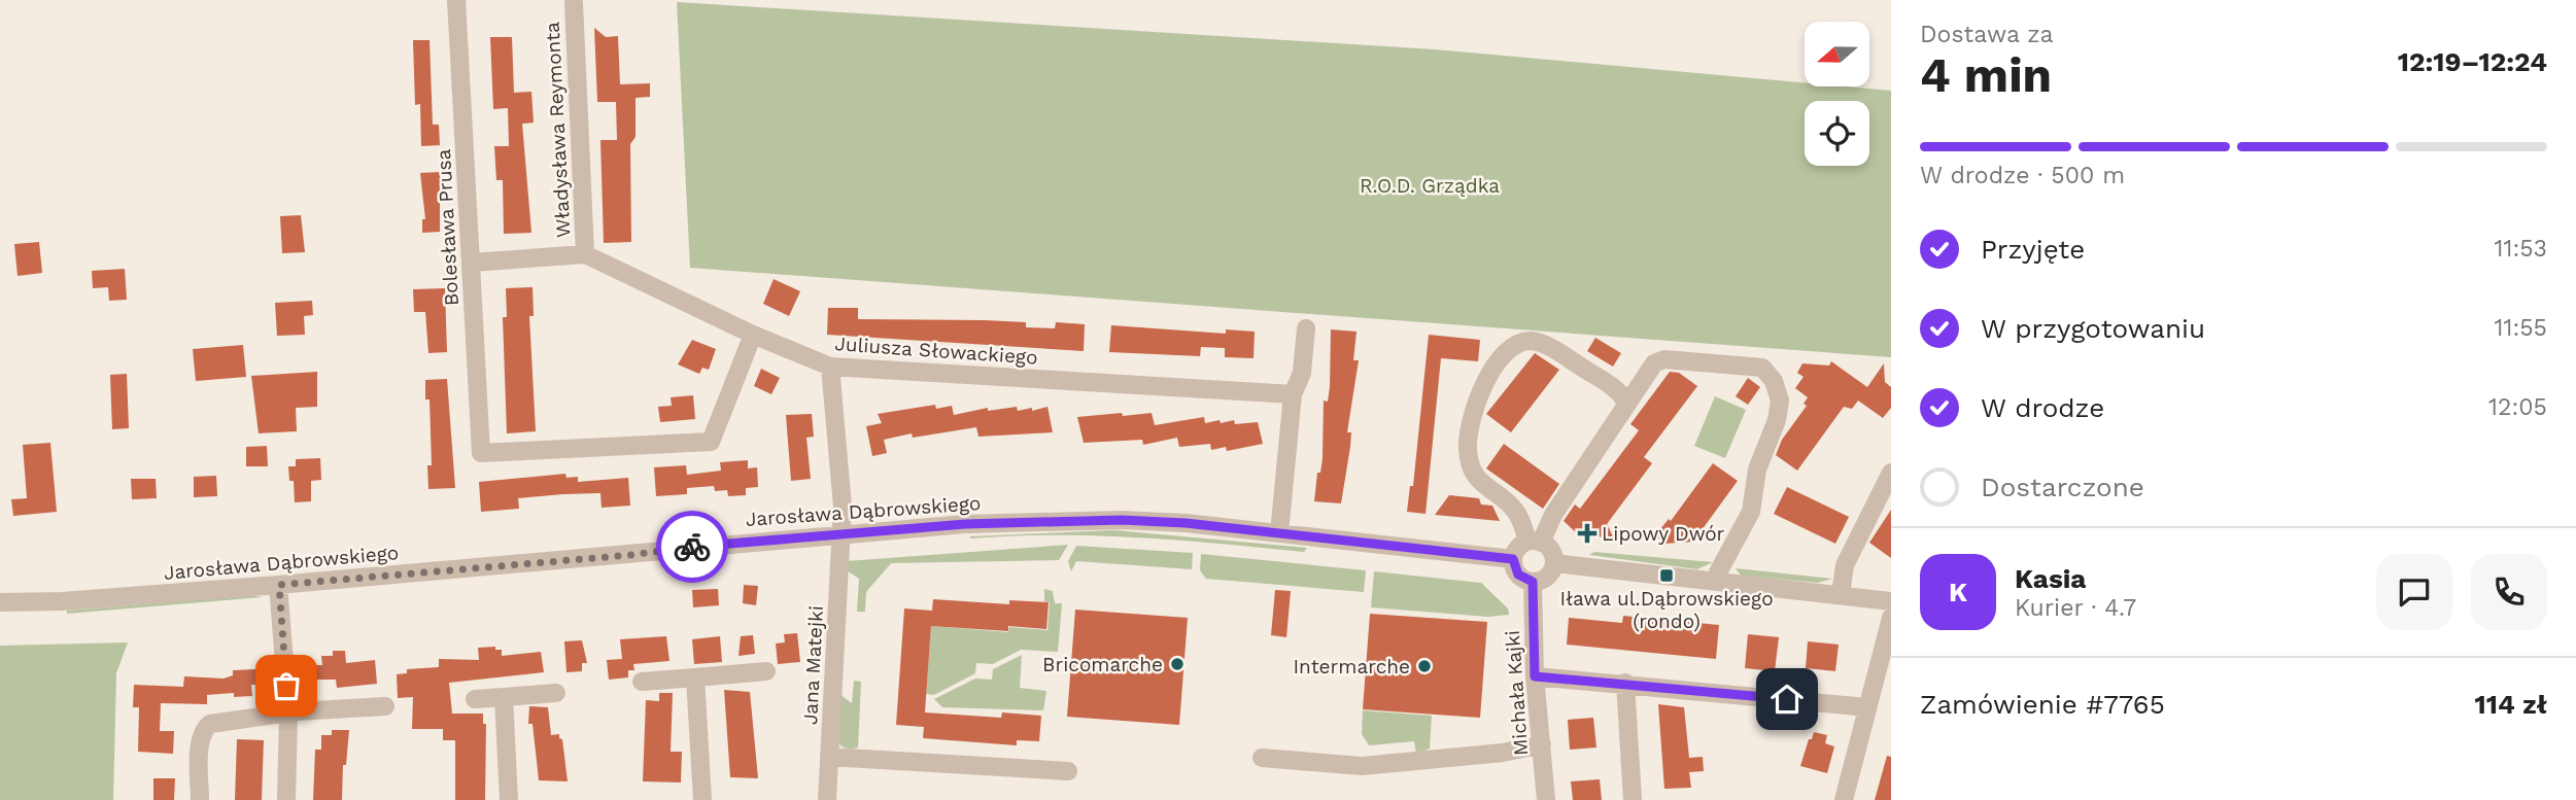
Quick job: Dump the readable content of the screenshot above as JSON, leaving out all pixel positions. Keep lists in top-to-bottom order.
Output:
{
  "streets": {
    "street": [
      "Władysława Reymonta",
      "Bolesława Prusa",
      "Juliusza Słowackiego",
      "Jarosława Dąbrowskiego",
      "Jana Matejki",
      "Michała Kajki"
    ]
  },
  "crossings": [
    ["Władysława Reymonta", "Juliusza Słowackiego"],
    ["Bolesława Prusa", "Juliusza Słowackiego"],
    ["Juliusza Słowackiego", "Jana Matejki"],
    ["Jarosława Dąbrowskiego", "Jana Matejki"],
    ["Jarosława Dąbrowskiego", "Michała Kajki"]
  ],
  "parks": ["R.O.D. Grządka"],
  "places": {
    "health": ["Lipowy Dwór"],
    "transit": ["Iława ul.Dąbrowskiego (rondo)"],
    "other": ["Bricomarche", "Intermarche"]
  },
  "north": "left",
  "page": {
    "heading": ["4 min", "Dostawa za", "12:19–12:24"],
    "panel": [
      "Kasia",
      "Kurier · 4.7",
      "Zamówienie #7765",
      "114 zł"
    ],
    "bar": "W drodze · 500 m",
    "list": [
      ["Przyjęte", "11:53"],
      ["W przygotowaniu", "11:55"],
      ["W drodze", "12:05"],
      "Dostarczone"
    ],
    "round": "K"
  }
}
